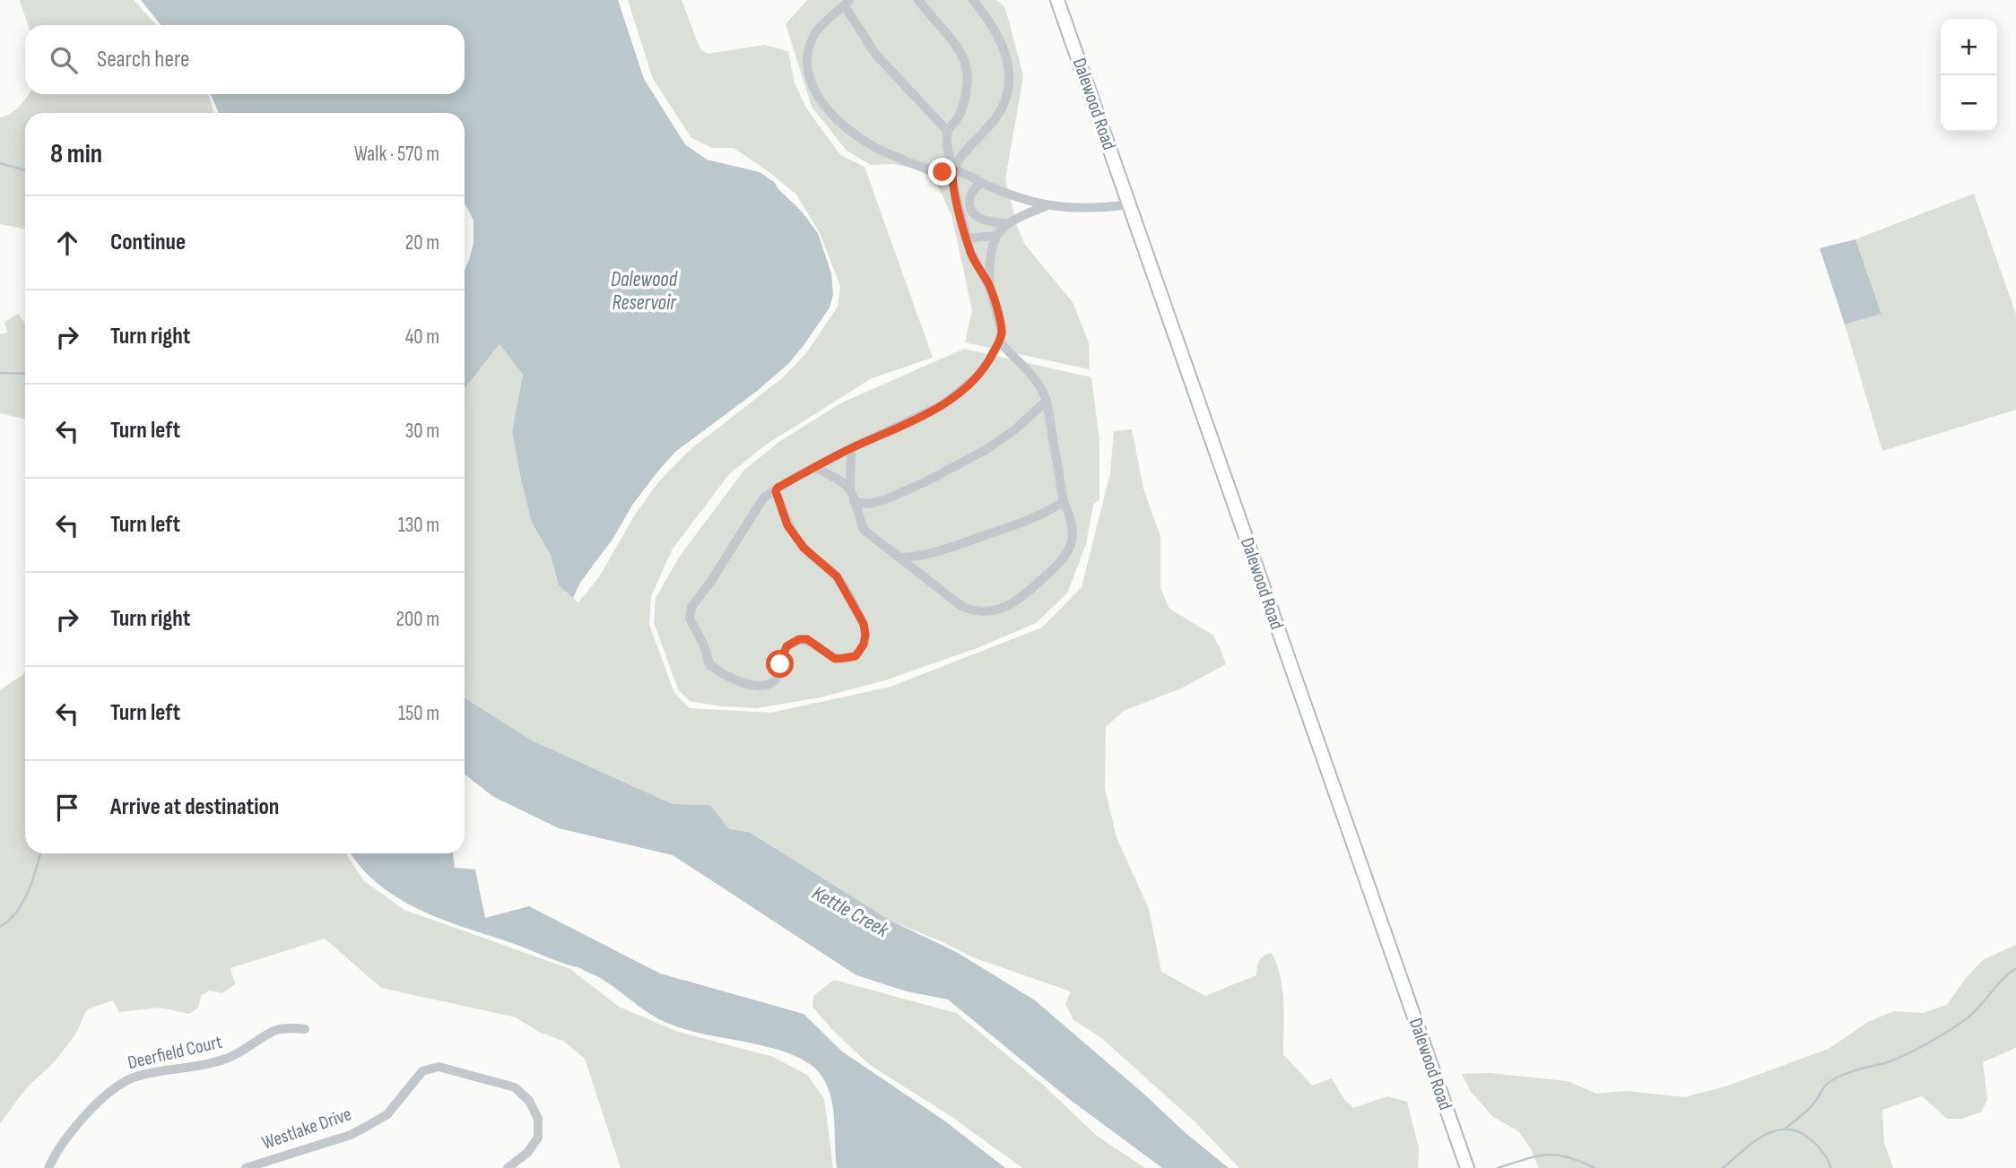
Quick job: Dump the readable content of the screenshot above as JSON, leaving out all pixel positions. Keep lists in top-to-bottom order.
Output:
{
  "streets": {
    "main road": ["Dalewood Road"],
    "street": ["Deerfield Court", "Westlake Drive"]
  },
  "water": ["Dalewood Reservoir", "Kettle Creek"],
  "page": {
    "map_buttons": ["+", "−"],
    "search": "Search here",
    "heading": ["8 min", "Walk · 570 m"],
    "list": [
      ["Continue", "20 m"],
      ["Turn right", "40 m"],
      ["Turn left", "30 m"],
      ["Turn left", "130 m"],
      ["Turn right", "200 m"],
      ["Turn left", "150 m"],
      "Arrive at destination"
    ]
  }
}
